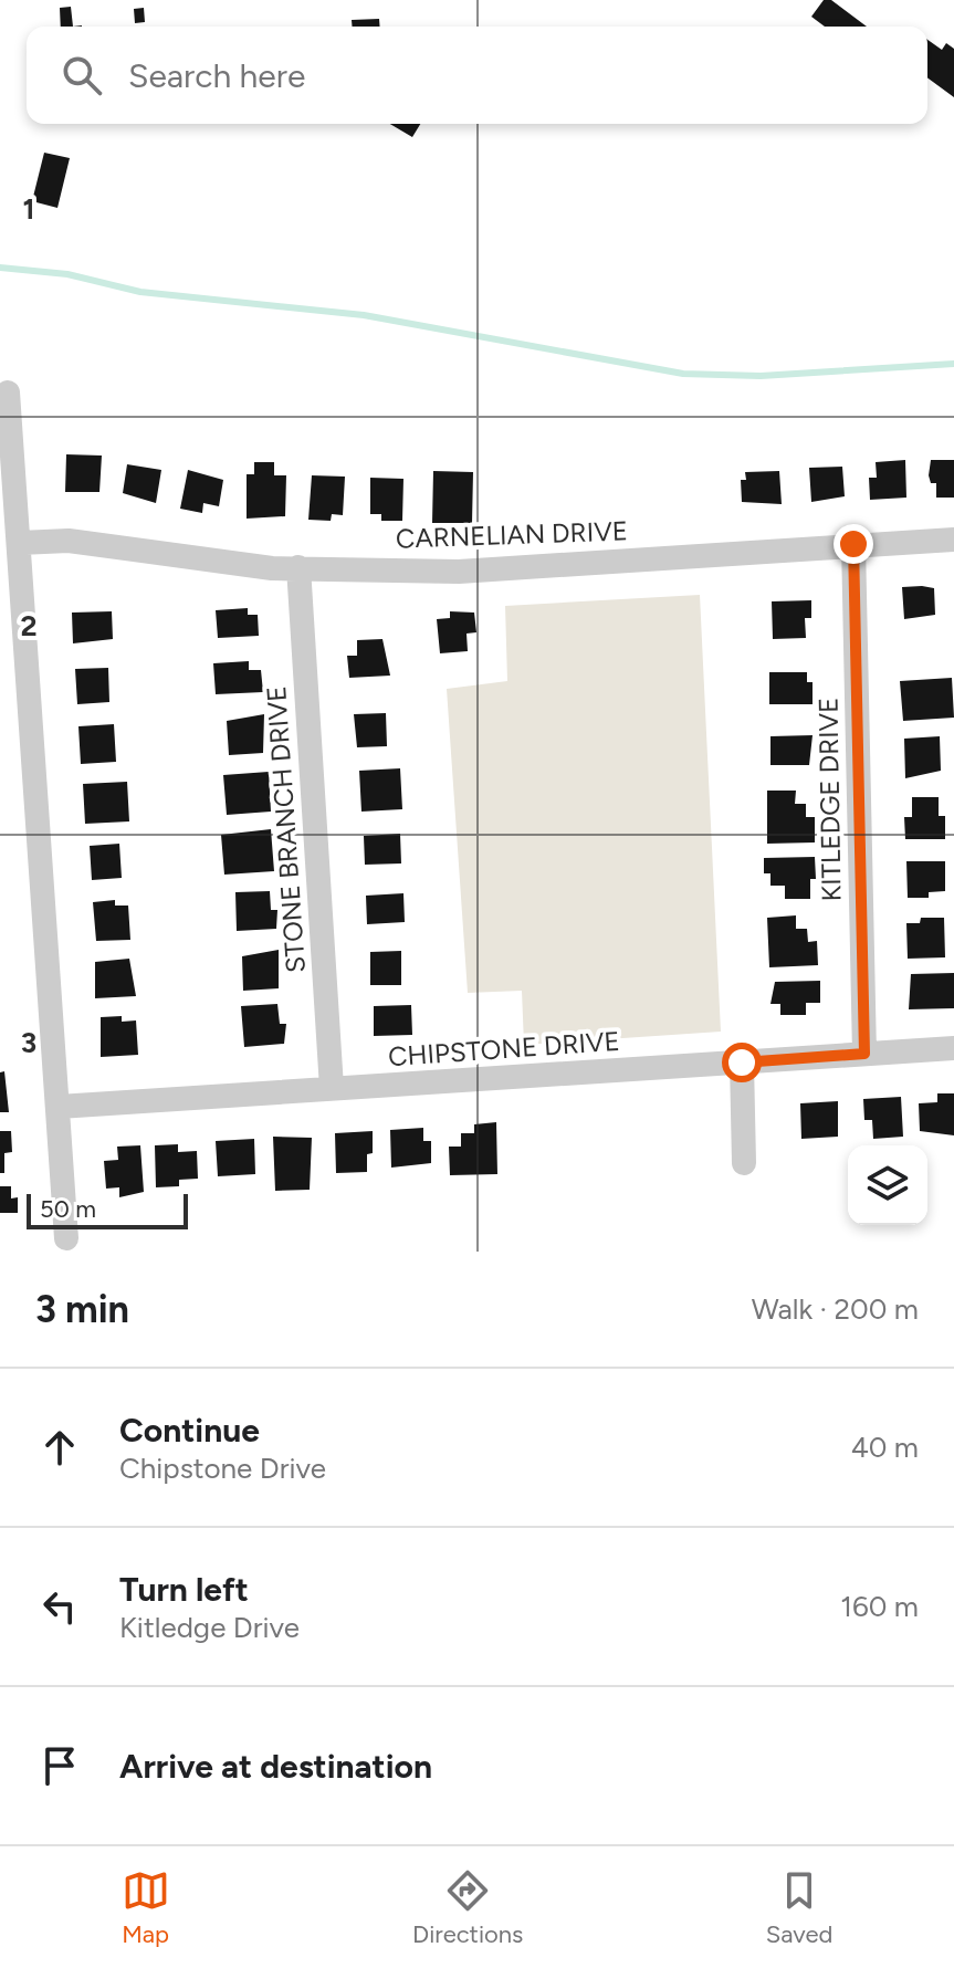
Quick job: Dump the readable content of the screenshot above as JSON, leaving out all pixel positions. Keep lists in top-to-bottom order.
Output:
{
  "streets": {
    "street": [
      "CARNELIAN DRIVE",
      "KITLEDGE DRIVE",
      "STONE BRANCH DRIVE",
      "CHIPSTONE DRIVE"
    ]
  },
  "crossings": [
    ["CARNELIAN DRIVE", "KITLEDGE DRIVE"],
    ["CARNELIAN DRIVE", "STONE BRANCH DRIVE"],
    ["KITLEDGE DRIVE", "CHIPSTONE DRIVE"],
    ["STONE BRANCH DRIVE", "CHIPSTONE DRIVE"]
  ],
  "scale_bar": "50 m",
  "page": {
    "search": "Search here",
    "scale": "50 m",
    "heading": ["3 min", "Walk · 200 m"],
    "list": [
      ["Continue", "Chipstone Drive", "40 m"],
      ["Turn left", "Kitledge Drive", "160 m"],
      "Arrive at destination"
    ],
    "nav": ["Map", "Directions", "Saved"]
  },
  "grid": {
    "rows": ["1", "2", "3"]
  }
}
